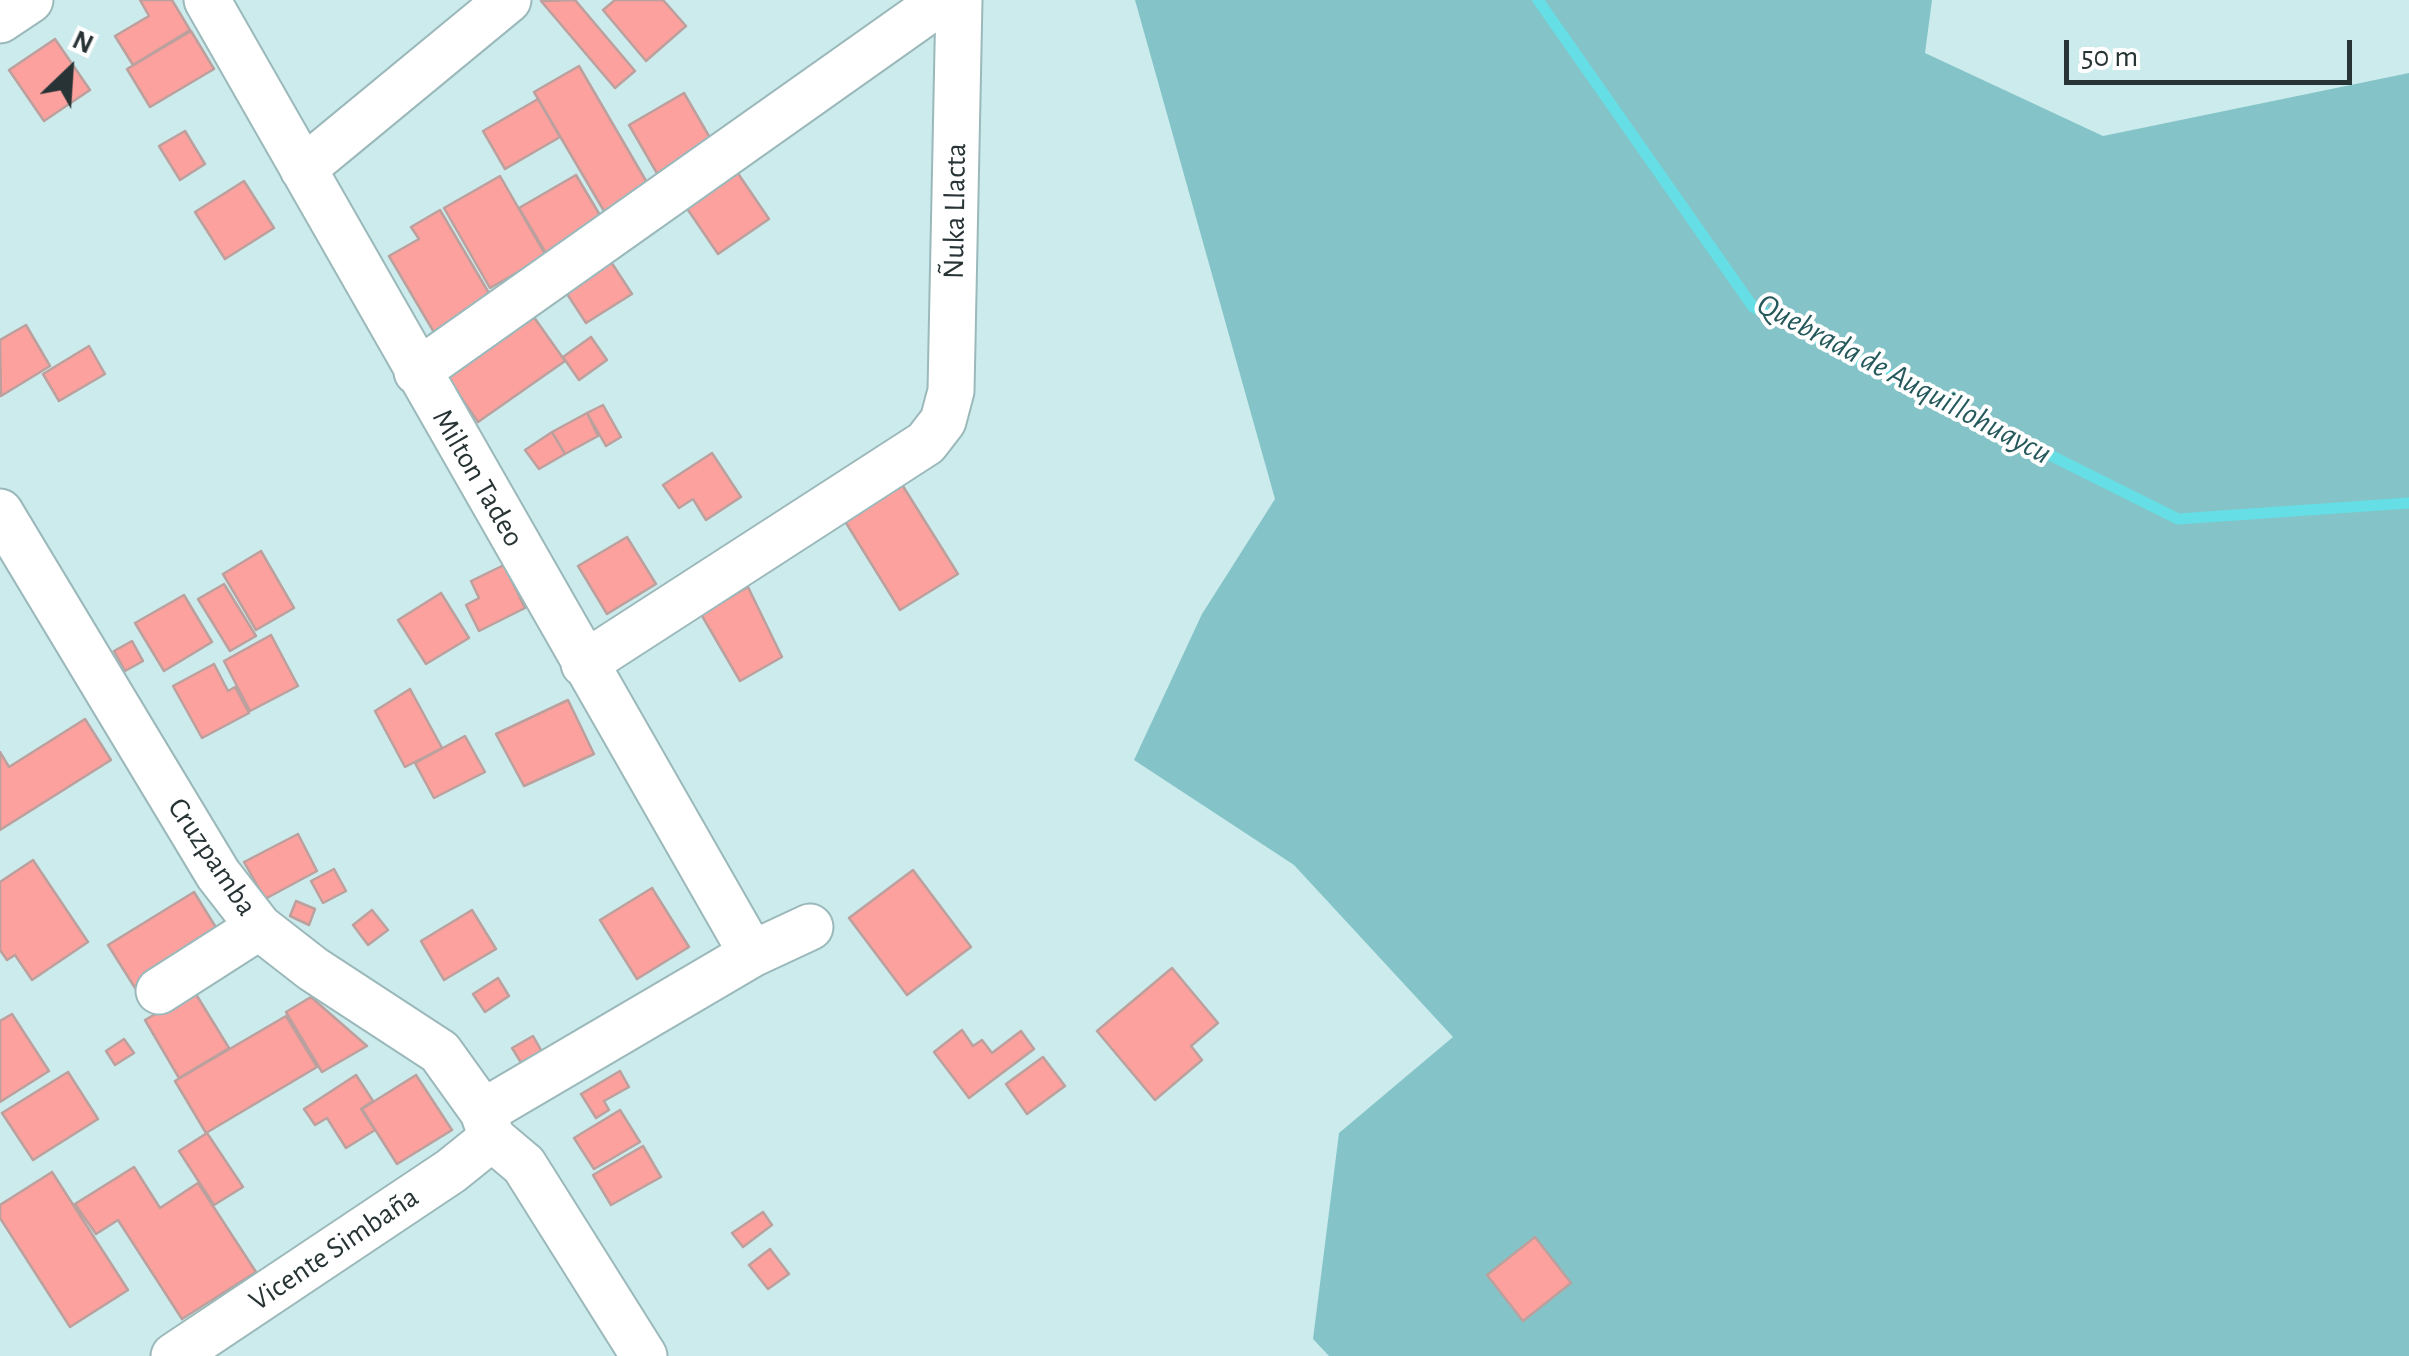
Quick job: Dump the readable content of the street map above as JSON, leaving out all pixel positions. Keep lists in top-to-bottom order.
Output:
{
  "streets": {
    "street": [
      "Ñuka Llacta",
      "Milton Tadeo",
      "Cruzpamba",
      "Vicente Simbaña"
    ]
  },
  "crossings": [
    ["Ñuka Llacta", "Milton Tadeo"],
    ["Milton Tadeo", "Vicente Simbaña"],
    ["Cruzpamba", "Vicente Simbaña"]
  ],
  "water": ["Quebrada de Auquillohuaycu"],
  "scale_bar": "50 m",
  "north": "top right"
}
